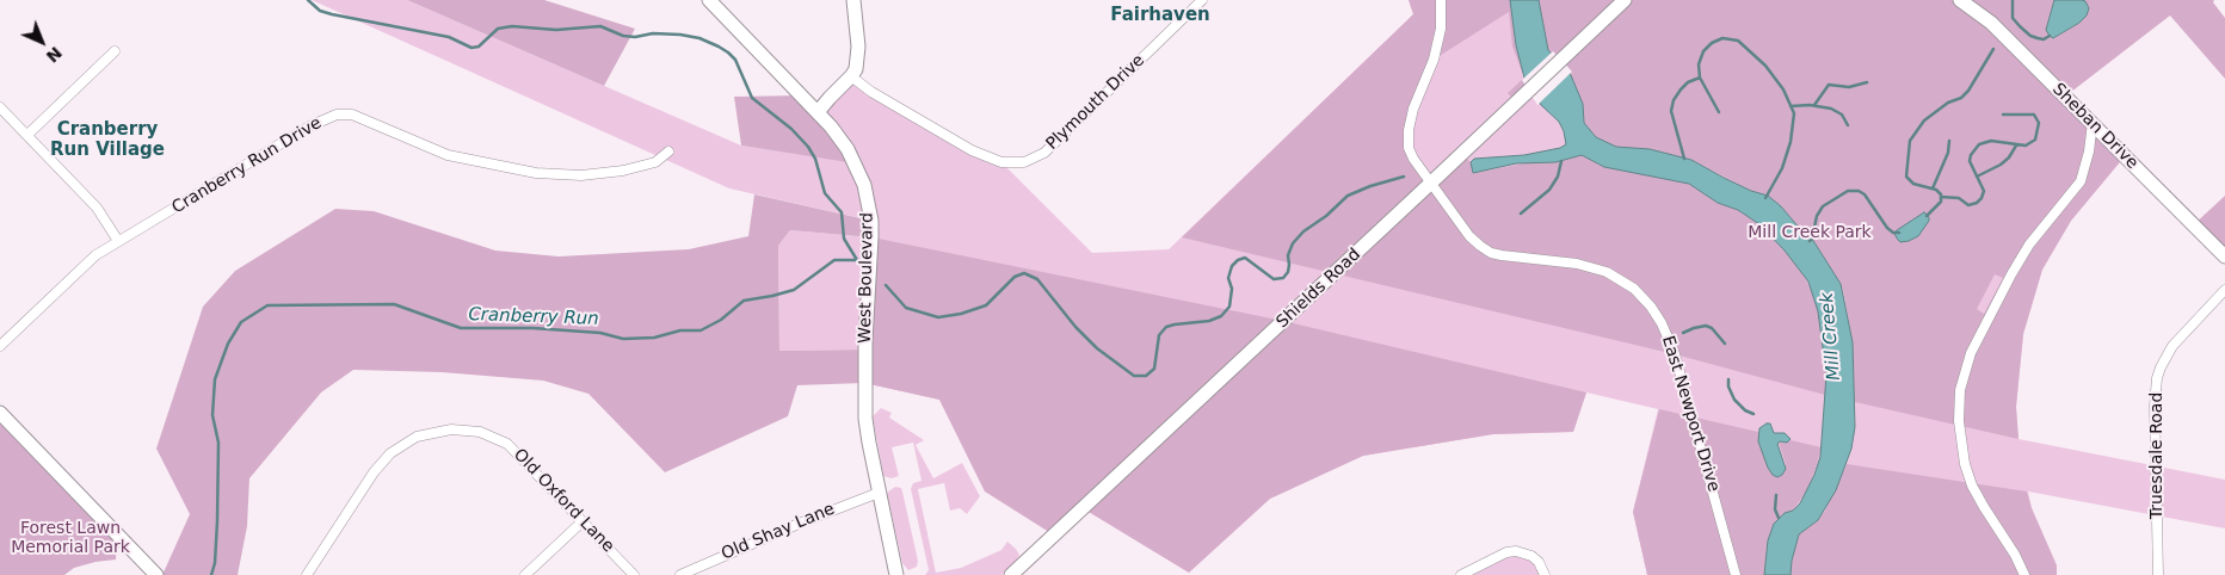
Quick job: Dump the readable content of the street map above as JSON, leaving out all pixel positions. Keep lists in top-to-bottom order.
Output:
{
  "streets": {
    "street": [
      "Plymouth Drive",
      "Sheban Drive",
      "Cranberry Run Drive",
      "West Boulevard",
      "Shields Road",
      "East Newport Drive",
      "Truesdale Road",
      "Old Oxford Lane",
      "Old Shay Lane"
    ]
  },
  "crossings": [
    ["West Boulevard", "Old Shay Lane"],
    ["Shields Road", "East Newport Drive"]
  ],
  "districts": ["Fairhaven", "Cranberry Run Village"],
  "water": ["Cranberry Run", "Mill Creek"],
  "parks": ["Mill Creek Park", "Forest Lawn Memorial Park"],
  "north": "bottom right"
}
